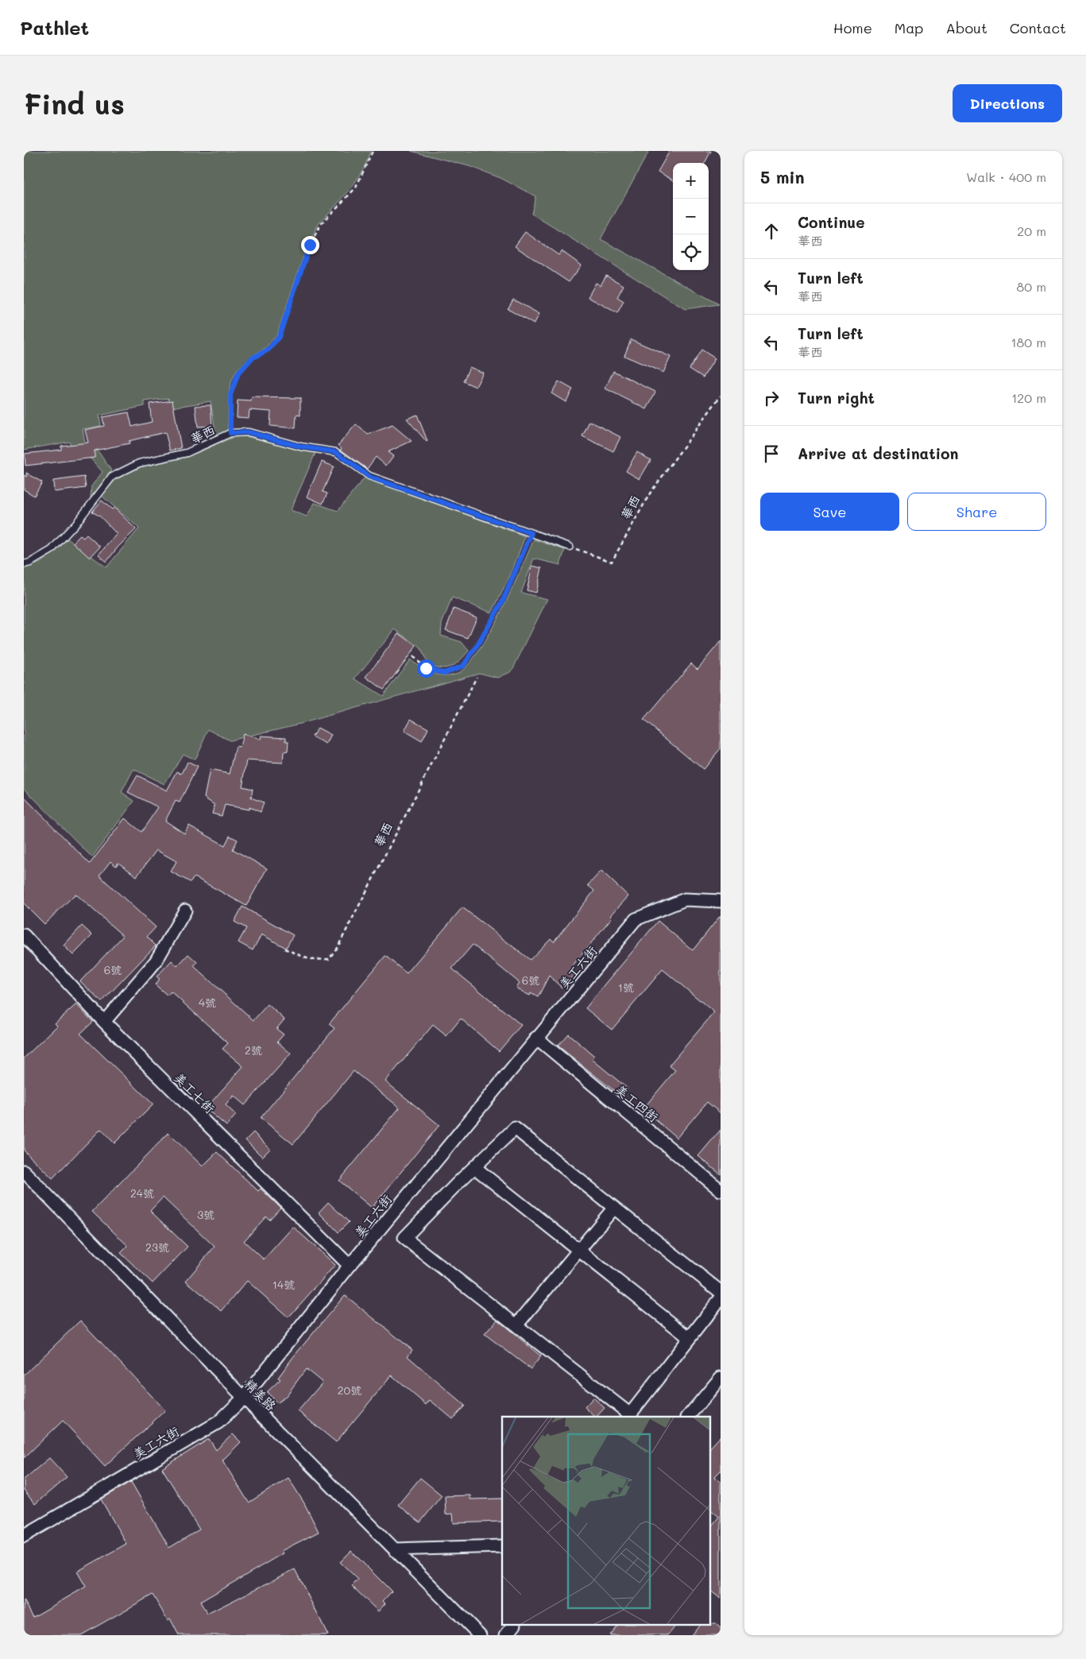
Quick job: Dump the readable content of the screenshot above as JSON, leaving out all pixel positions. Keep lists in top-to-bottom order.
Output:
{
  "streets": {
    "street": [
      "美工六街",
      "美工七街",
      "美工四街",
      "精美路"
    ],
    "lane": ["華西"]
  },
  "crossings": [
    ["美工六街", "美工七街"],
    ["美工六街", "美工四街"],
    ["美工六街", "精美路"]
  ],
  "house_numbers": [
    "6號",
    "6號",
    "1號",
    "4號",
    "2號",
    "24號",
    "3號",
    "23號",
    "14號",
    "20號"
  ],
  "page": {
    "header": "Pathlet",
    "nav": [
      "Home",
      "Map",
      "About",
      "Contact"
    ],
    "buttons": [
      "Directions",
      ["Save", "Share"]
    ],
    "title": "Find us",
    "heading": ["5 min", "Walk · 400 m"],
    "map_buttons": ["+", "−"],
    "list": [
      ["Continue", "華西", "20 m"],
      ["Turn left", "華西", "80 m"],
      ["Turn left", "華西", "180 m"],
      ["Turn right", "120 m"],
      "Arrive at destination"
    ]
  }
}
